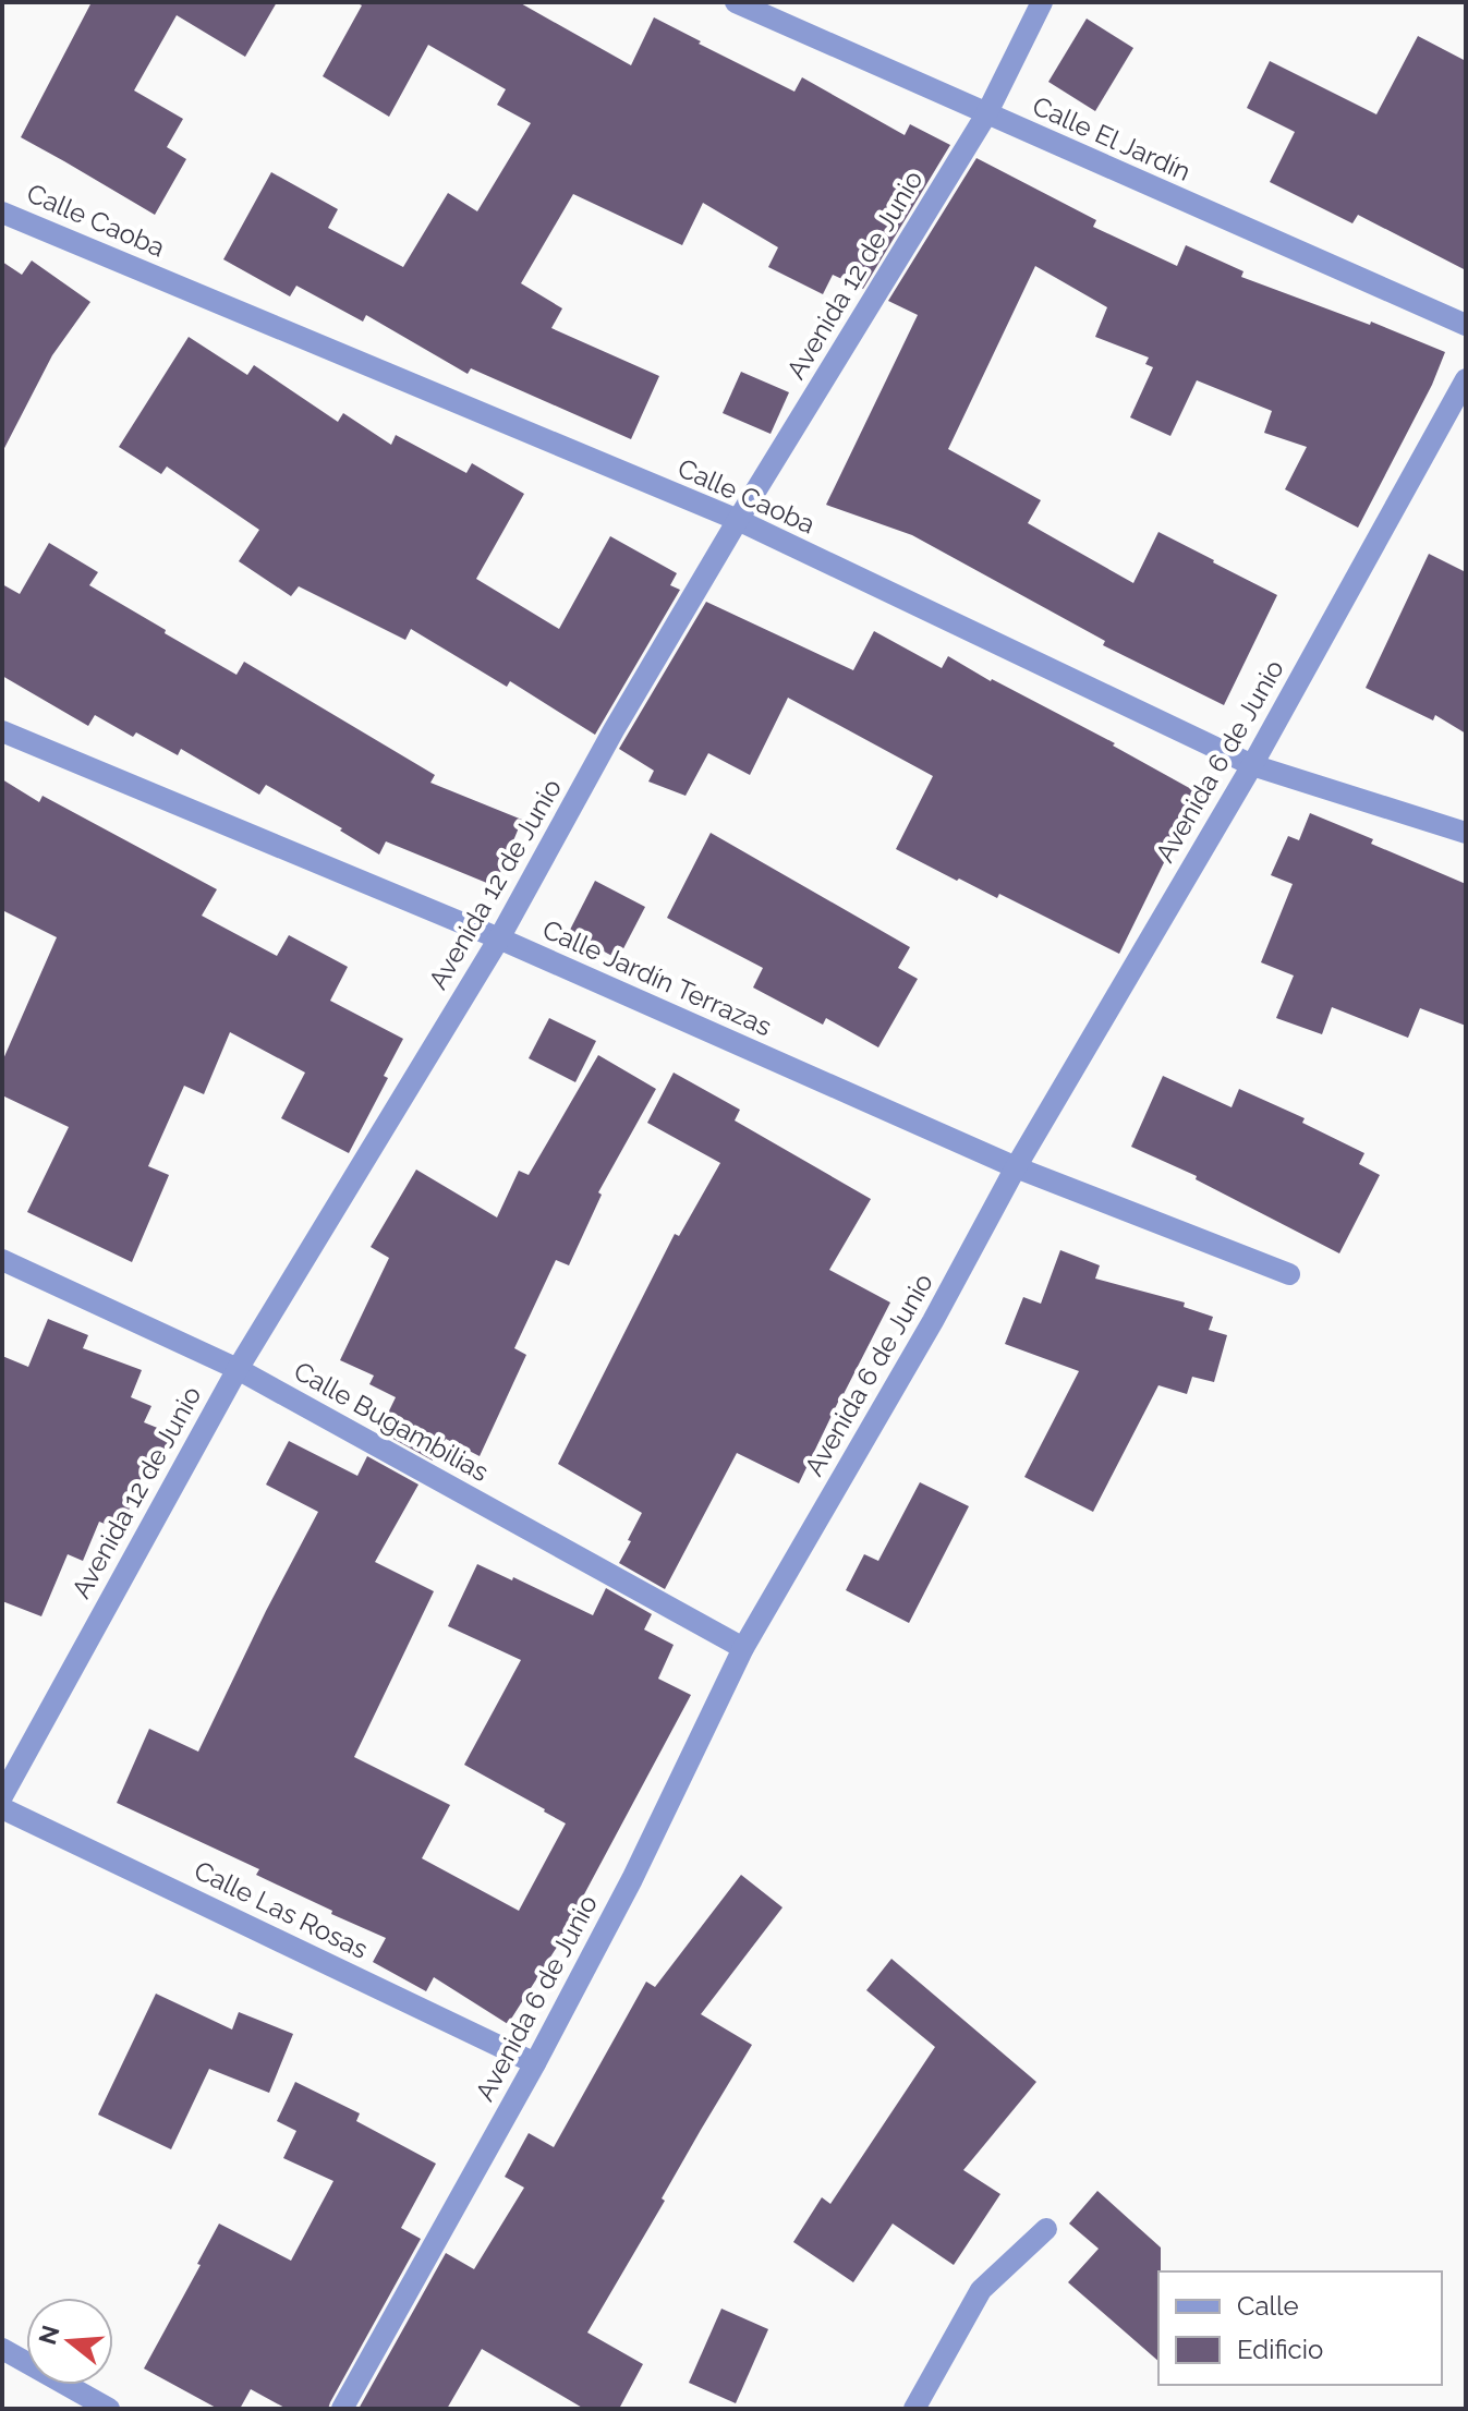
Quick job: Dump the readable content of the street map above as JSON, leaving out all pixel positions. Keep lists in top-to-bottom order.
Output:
{
  "streets": {
    "street": [
      "Calle El Jardín",
      "Calle Caoba",
      "Avenida 12 de Junio",
      "Avenida 6 de Junio",
      "Calle Jardín Terrazas",
      "Calle Bugambilias",
      "Calle Las Rosas"
    ]
  },
  "crossings": [
    ["Calle El Jardín", "Avenida 12 de Junio"],
    ["Calle Caoba", "Avenida 12 de Junio"],
    ["Calle Caoba", "Avenida 6 de Junio"],
    ["Avenida 12 de Junio", "Calle Jardín Terrazas"],
    ["Avenida 12 de Junio", "Calle Bugambilias"],
    ["Avenida 6 de Junio", "Calle Jardín Terrazas"],
    ["Avenida 6 de Junio", "Calle Bugambilias"],
    ["Avenida 6 de Junio", "Calle Las Rosas"]
  ],
  "legend": ["Calle", "Edificio"],
  "north": "left"
}
